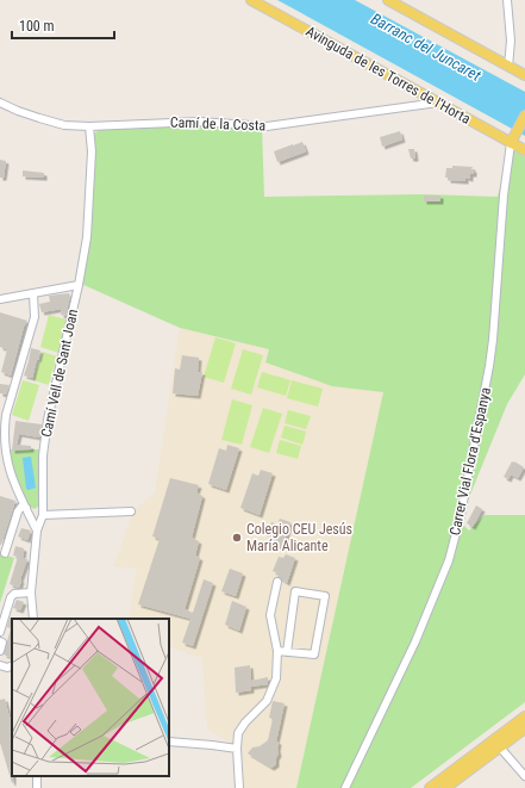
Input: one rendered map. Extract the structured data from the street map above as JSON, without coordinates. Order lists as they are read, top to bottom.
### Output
{
  "streets": {
    "main road": ["Avinguda de les Torres de l'Horta", "Carrer Vial Flora d'Espanya"],
    "street": ["Camí de la Costa", "Camí Vell de Sant Joan"]
  },
  "crossings": [
    ["Avinguda de les Torres de l'Horta", "Camí de la Costa"],
    ["Avinguda de les Torres de l'Horta", "Carrer Vial Flora d'Espanya"],
    ["Camí de la Costa", "Camí Vell de Sant Joan"]
  ],
  "water": ["Barranc del Juncaret"],
  "places": ["Colegio CEU Jesús María Alicante"],
  "scale_bar": "100 m"
}
